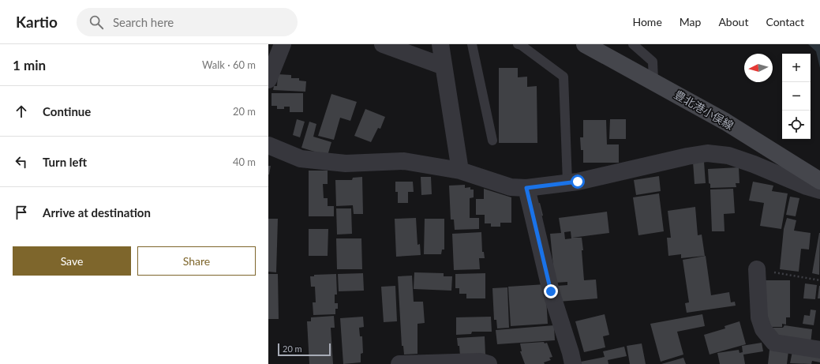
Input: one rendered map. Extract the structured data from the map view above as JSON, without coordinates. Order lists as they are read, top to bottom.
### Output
{
  "streets": {
    "main road": ["豊北港小俣線"]
  },
  "scale_bar": "20 m",
  "north": "left",
  "page": {
    "header": "Kartio",
    "search": "Search here",
    "nav": [
      "Home",
      "Map",
      "About",
      "Contact"
    ],
    "heading": ["1 min", "Walk · 60 m"],
    "map_buttons": ["+", "−"],
    "list": [
      ["Continue", "20 m"],
      ["Turn left", "40 m"],
      "Arrive at destination"
    ],
    "buttons": ["Save", "Share"],
    "scale": "20 m"
  }
}
